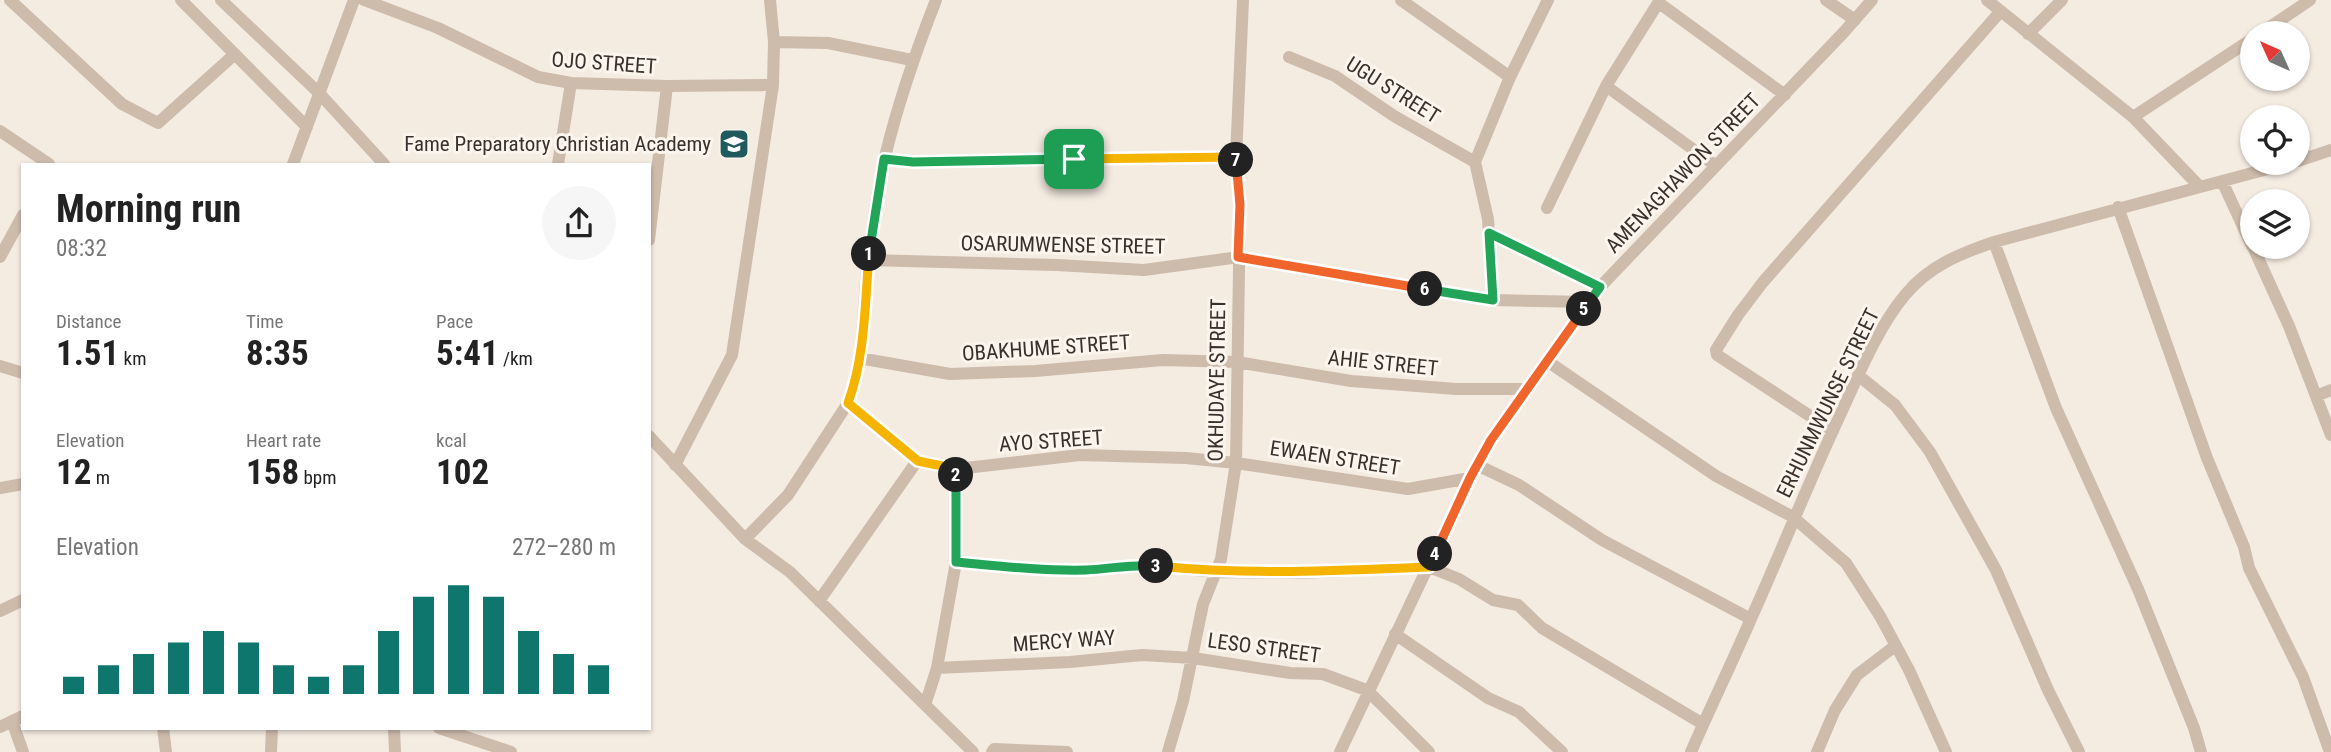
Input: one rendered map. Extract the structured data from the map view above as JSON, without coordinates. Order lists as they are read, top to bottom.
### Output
{
  "streets": {
    "street": [
      "OJO STREET",
      "UGU STREET",
      "AMENAGHAWON STREET",
      "OSARUMWENSE STREET",
      "OBAKHUME STREET",
      "AHIE STREET",
      "OKHUDAYE STREET",
      "ERHUNMWUNSE STREET",
      "AYO STREET",
      "EWAEN STREET",
      "MERCY WAY",
      "LESO STREET"
    ]
  },
  "crossings": [
    ["AMENAGHAWON STREET", "OSARUMWENSE STREET"],
    ["AMENAGHAWON STREET", "AHIE STREET"],
    ["AMENAGHAWON STREET", "EWAEN STREET"],
    ["AMENAGHAWON STREET", "LESO STREET"],
    ["OSARUMWENSE STREET", "OKHUDAYE STREET"],
    ["OBAKHUME STREET", "AHIE STREET"],
    ["OBAKHUME STREET", "OKHUDAYE STREET"],
    ["AHIE STREET", "OKHUDAYE STREET"],
    ["OKHUDAYE STREET", "AYO STREET"],
    ["OKHUDAYE STREET", "EWAEN STREET"],
    ["OKHUDAYE STREET", "MERCY WAY"],
    ["OKHUDAYE STREET", "LESO STREET"],
    ["AYO STREET", "EWAEN STREET"],
    ["MERCY WAY", "LESO STREET"]
  ],
  "places": {
    "school or university": ["Fame Preparatory Christian Academy"]
  },
  "north": "top left",
  "page": {
    "pins": [
      "7",
      "1",
      "6",
      "5",
      "2",
      "4",
      "3"
    ],
    "heading": ["Morning run", "08:32"],
    "stats": [
      ["Distance", "1.51 km"],
      ["Time", "8:35"],
      ["Pace", "5:41 /km"],
      ["Elevation", "12 m"],
      ["Heart rate", "158 bpm"],
      ["kcal", "102"]
    ],
    "chart": ["Elevation", "272–280 m"]
  }
}
